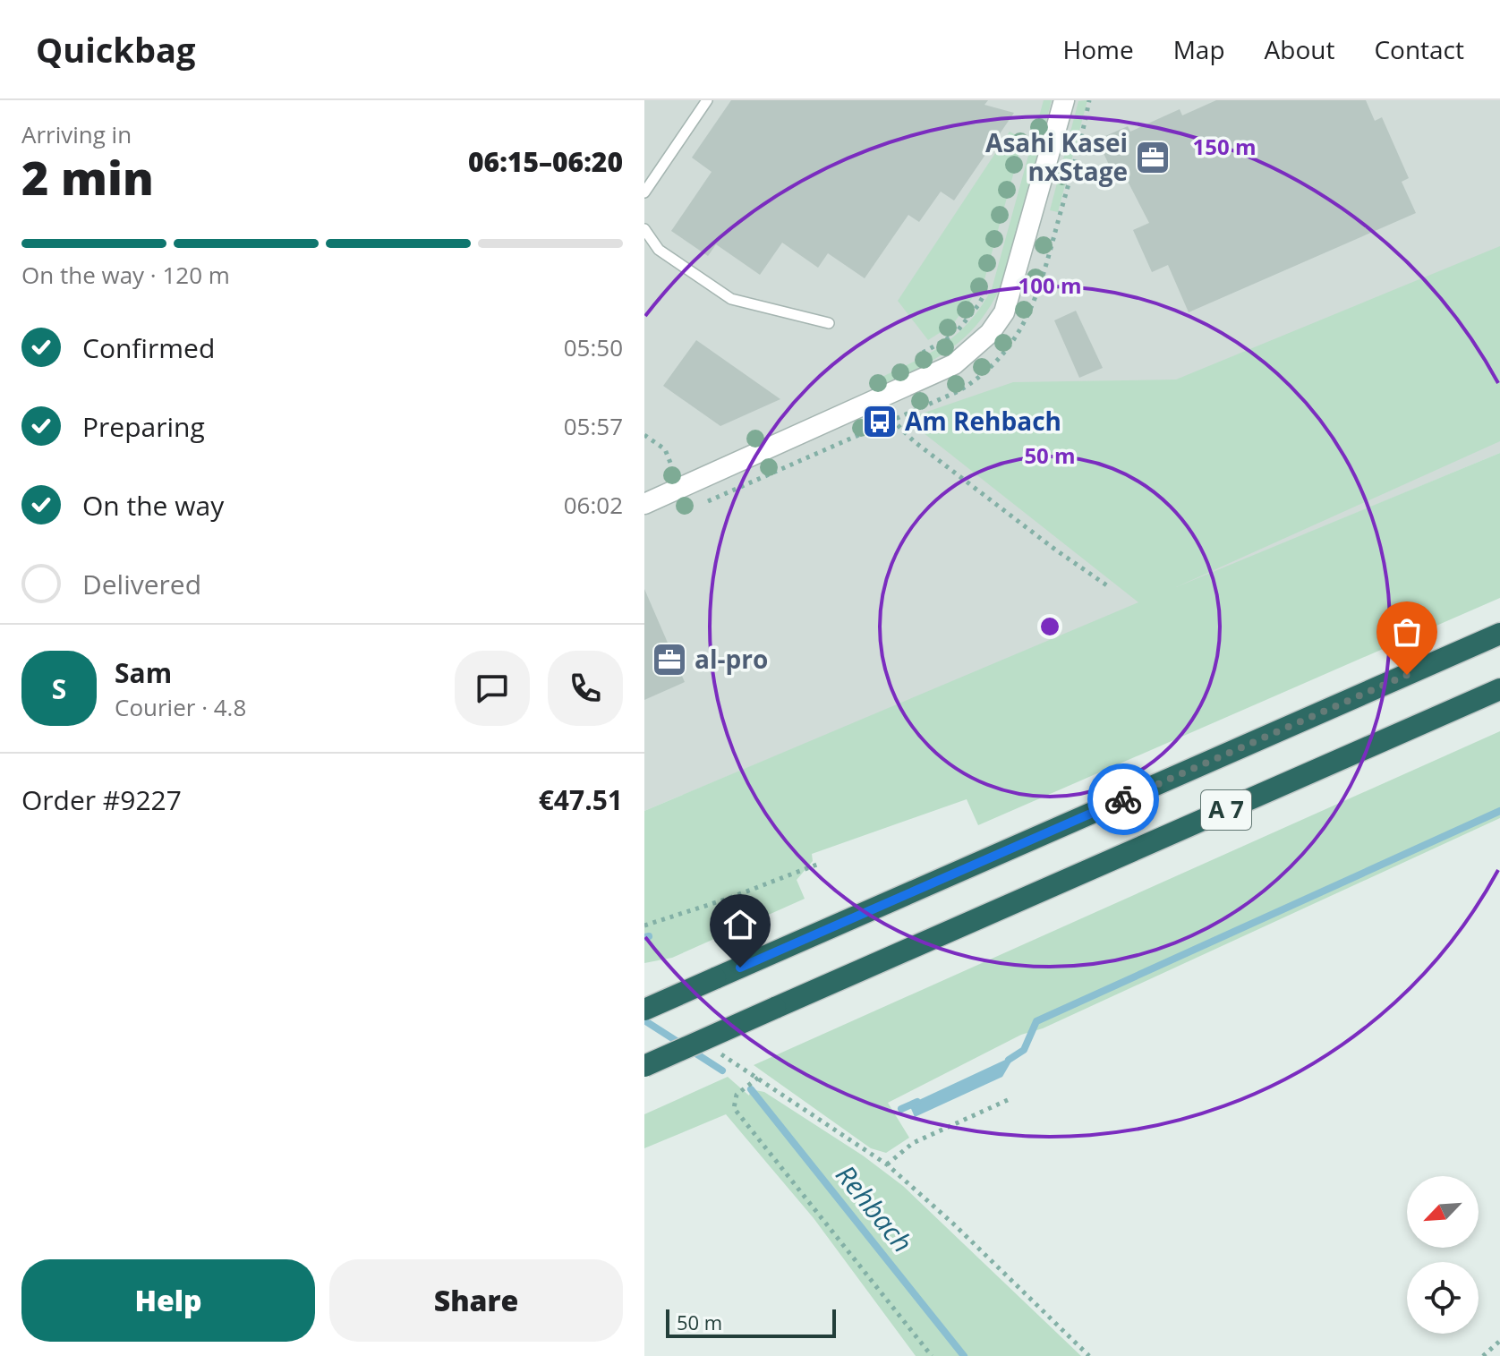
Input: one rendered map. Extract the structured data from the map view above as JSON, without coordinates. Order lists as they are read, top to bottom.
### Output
{
  "streets": {
    "highway": ["A 7"]
  },
  "water": ["Rehbach"],
  "places": {
    "office": ["Asahi Kasei nxStage", "al-pro"],
    "bus stop": ["Am Rehbach"]
  },
  "scale_bar": "50 m",
  "north": "bottom left",
  "page": {
    "header": "Quickbag",
    "nav": [
      "Home",
      "Map",
      "About",
      "Contact"
    ],
    "heading": ["2 min", "Arriving in", "06:15–06:20"],
    "panel": [
      "Sam",
      "Courier · 4.8",
      "Order #9227",
      "€47.51"
    ],
    "bar": "On the way · 120 m",
    "list": [
      ["Confirmed", "05:50"],
      ["Preparing", "05:57"],
      ["On the way", "06:02"],
      "Delivered"
    ],
    "round": "S",
    "buttons": ["Help", "Share"],
    "scale": "50 m"
  },
  "rings": ["150 m", "100 m", "50 m"]
}
